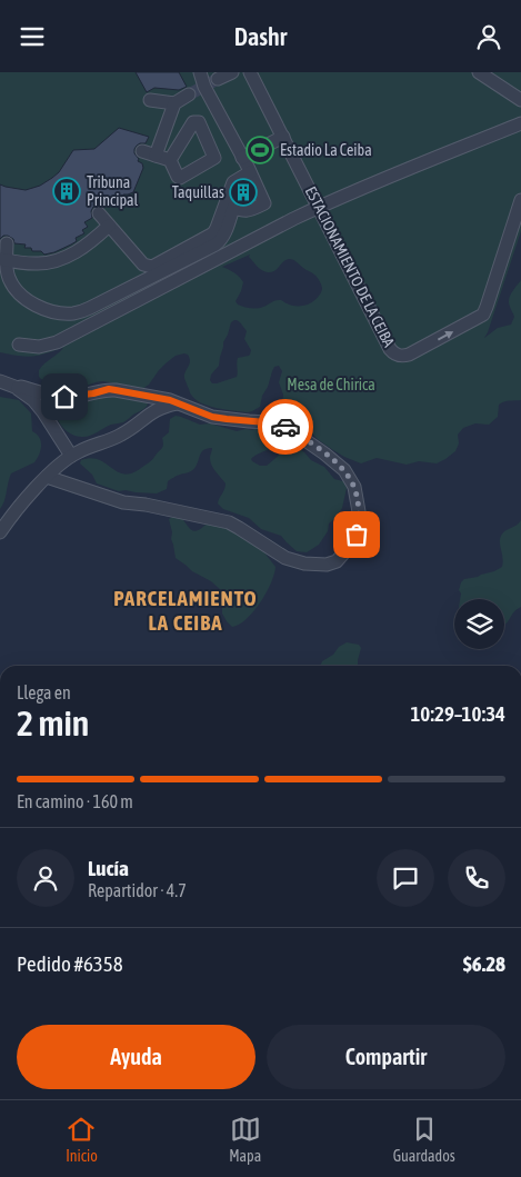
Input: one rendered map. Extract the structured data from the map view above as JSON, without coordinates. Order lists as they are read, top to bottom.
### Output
{
  "streets": {
    "street": ["ESTACIONAMIENTO DE LA CEIBA"]
  },
  "districts": ["PARCELAMIENTO LA CEIBA"],
  "parks": ["Mesa de Chirica"],
  "places": {
    "sports": ["Estadio La Ceiba"],
    "building": ["Tribuna Principal", "Taquillas"]
  },
  "page": {
    "header": "Dashr",
    "heading": ["2 min", "Llega en", "10:29–10:34"],
    "panel": [
      "Lucía",
      "Repartidor · 4.7",
      "Pedido #6358",
      "$6.28"
    ],
    "bar": "En camino · 160 m",
    "buttons": ["Ayuda", "Compartir"],
    "tabs": ["Inicio", "Mapa", "Guardados"]
  }
}
